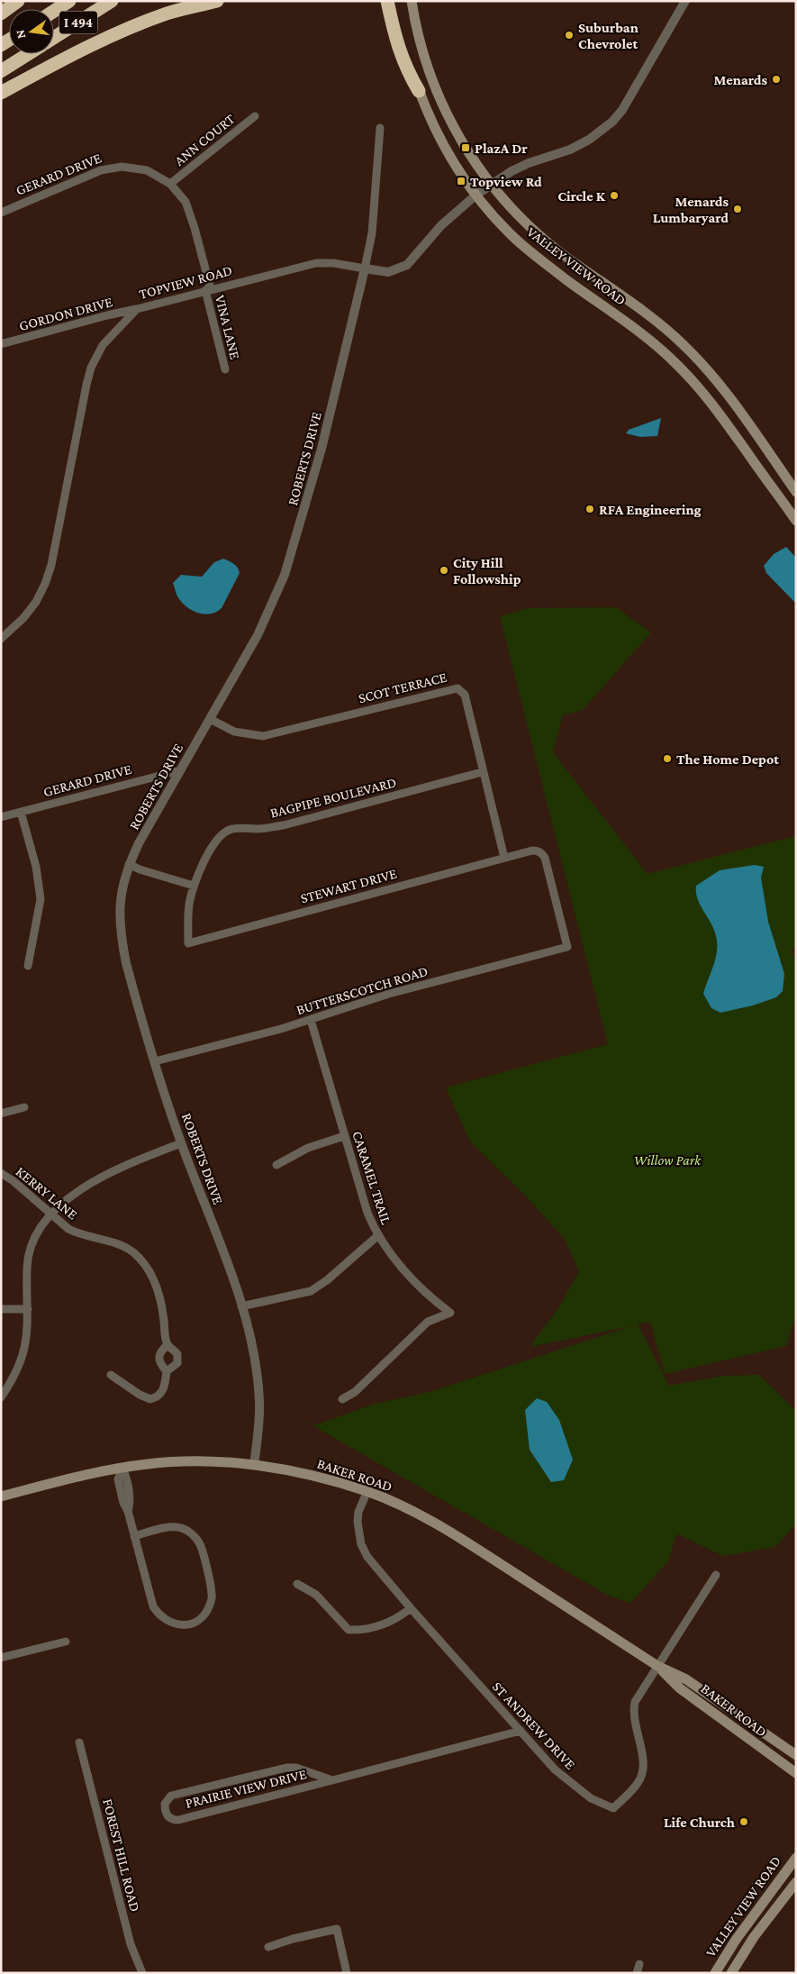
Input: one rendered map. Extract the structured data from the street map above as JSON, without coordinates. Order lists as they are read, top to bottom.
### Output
{
  "streets": {
    "highway": ["I 494"],
    "main road": ["VALLEY VIEW ROAD", "BAKER ROAD"],
    "street": [
      "ANN COURT",
      "GERARD DRIVE",
      "TOPVIEW ROAD",
      "GORDON DRIVE",
      "VINA LANE",
      "ROBERTS DRIVE",
      "SCOT TERRACE",
      "BAGPIPE BOULEVARD",
      "STEWART DRIVE",
      "BUTTERSCOTCH ROAD",
      "CARAMEL TRAIL",
      "KERRY LANE",
      "ST ANDREW DRIVE",
      "PRAIRIE VIEW DRIVE",
      "FOREST HILL ROAD"
    ]
  },
  "crossings": [
    ["ANN COURT", "GERARD DRIVE"],
    ["GERARD DRIVE", "TOPVIEW ROAD"],
    ["GERARD DRIVE", "VINA LANE"],
    ["GERARD DRIVE", "ROBERTS DRIVE"],
    ["VALLEY VIEW ROAD", "TOPVIEW ROAD"],
    ["TOPVIEW ROAD", "GORDON DRIVE"],
    ["TOPVIEW ROAD", "VINA LANE"],
    ["TOPVIEW ROAD", "ROBERTS DRIVE"],
    ["ROBERTS DRIVE", "SCOT TERRACE"],
    ["ROBERTS DRIVE", "BUTTERSCOTCH ROAD"],
    ["ROBERTS DRIVE", "BAKER ROAD"],
    ["SCOT TERRACE", "BAGPIPE BOULEVARD"],
    ["SCOT TERRACE", "STEWART DRIVE"],
    ["BAGPIPE BOULEVARD", "STEWART DRIVE"],
    ["STEWART DRIVE", "BUTTERSCOTCH ROAD"],
    ["BUTTERSCOTCH ROAD", "CARAMEL TRAIL"],
    ["BAKER ROAD", "ST ANDREW DRIVE"],
    ["ST ANDREW DRIVE", "PRAIRIE VIEW DRIVE"]
  ],
  "parks": ["Willow Park"],
  "places": {
    "other": [
      "Suburban Chevrolet",
      "Menards",
      "Circle K",
      "Menards Lumbaryard",
      "RFA Engineering",
      "City Hill Followship",
      "The Home Depot",
      "Life Church"
    ],
    "transit": ["PlazA Dr", "Topview Rd"]
  },
  "north": "left"
}
